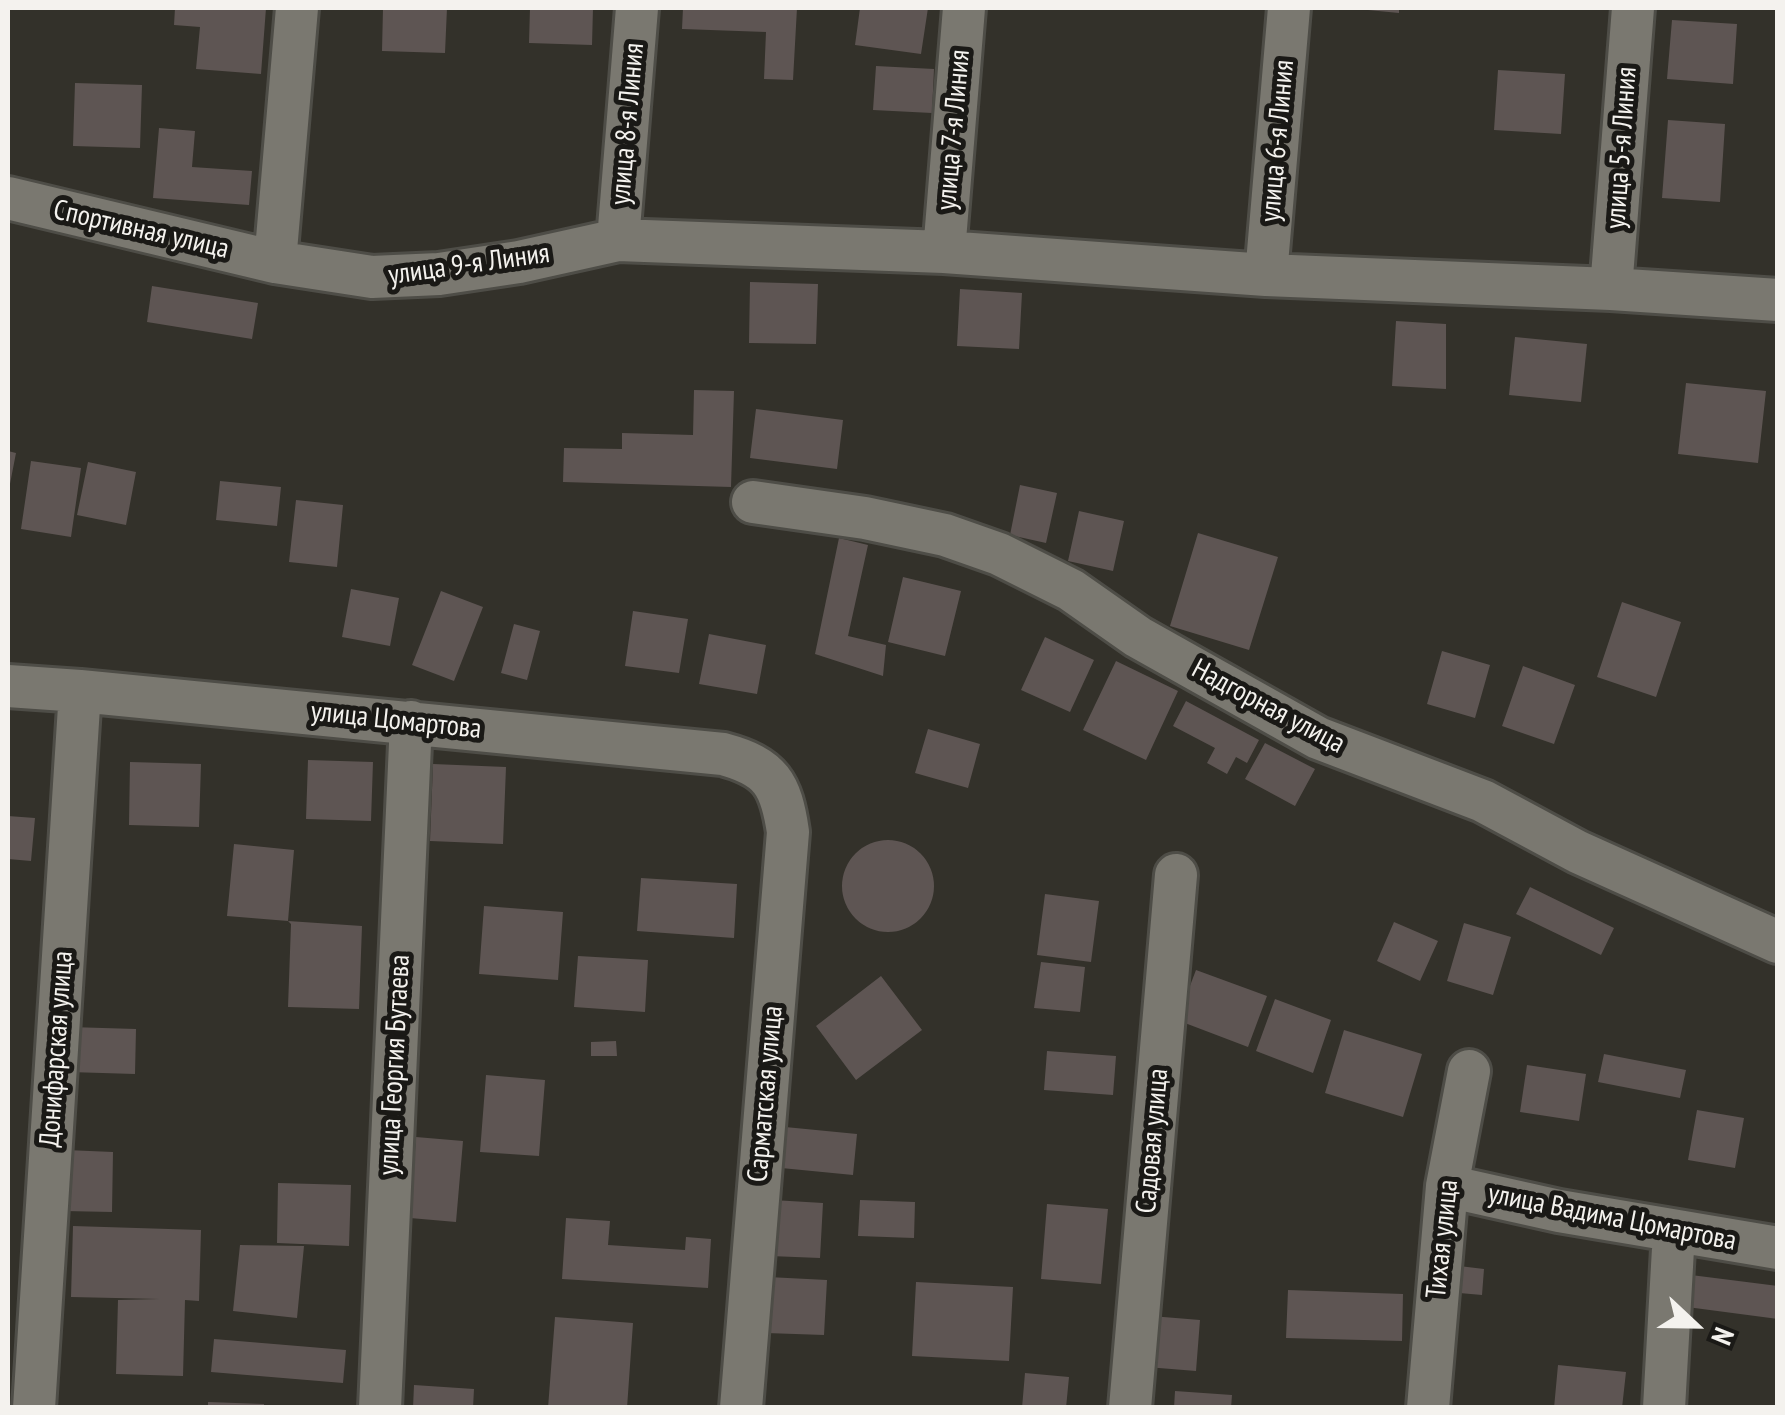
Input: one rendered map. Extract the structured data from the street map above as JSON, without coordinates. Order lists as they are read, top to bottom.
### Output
{
  "streets": {
    "street": [
      "улица 8-я Линия",
      "улица 7-я Линия",
      "улица 6-я Линия",
      "улица 5-я Линия",
      "Спортивная улица",
      "улица 9-я Линия",
      "Надгорная улица",
      "улица Цомартова",
      "Донифарская улица",
      "улица Георгия Бутаева",
      "Сарматская улица",
      "Садовая улица",
      "улица Вадима Цомартова",
      "Тихая улица"
    ]
  },
  "crossings": [
    ["улица 8-я Линия", "улица 9-я Линия"],
    ["улица 7-я Линия", "улица 9-я Линия"],
    ["улица 6-я Линия", "улица 9-я Линия"],
    ["улица 5-я Линия", "улица 9-я Линия"],
    ["Спортивная улица", "улица 9-я Линия"],
    ["улица Цомартова", "Донифарская улица"],
    ["улица Цомартова", "улица Георгия Бутаева"],
    ["улица Цомартова", "Сарматская улица"],
    ["улица Вадима Цомартова", "Тихая улица"]
  ],
  "north": "right"
}
